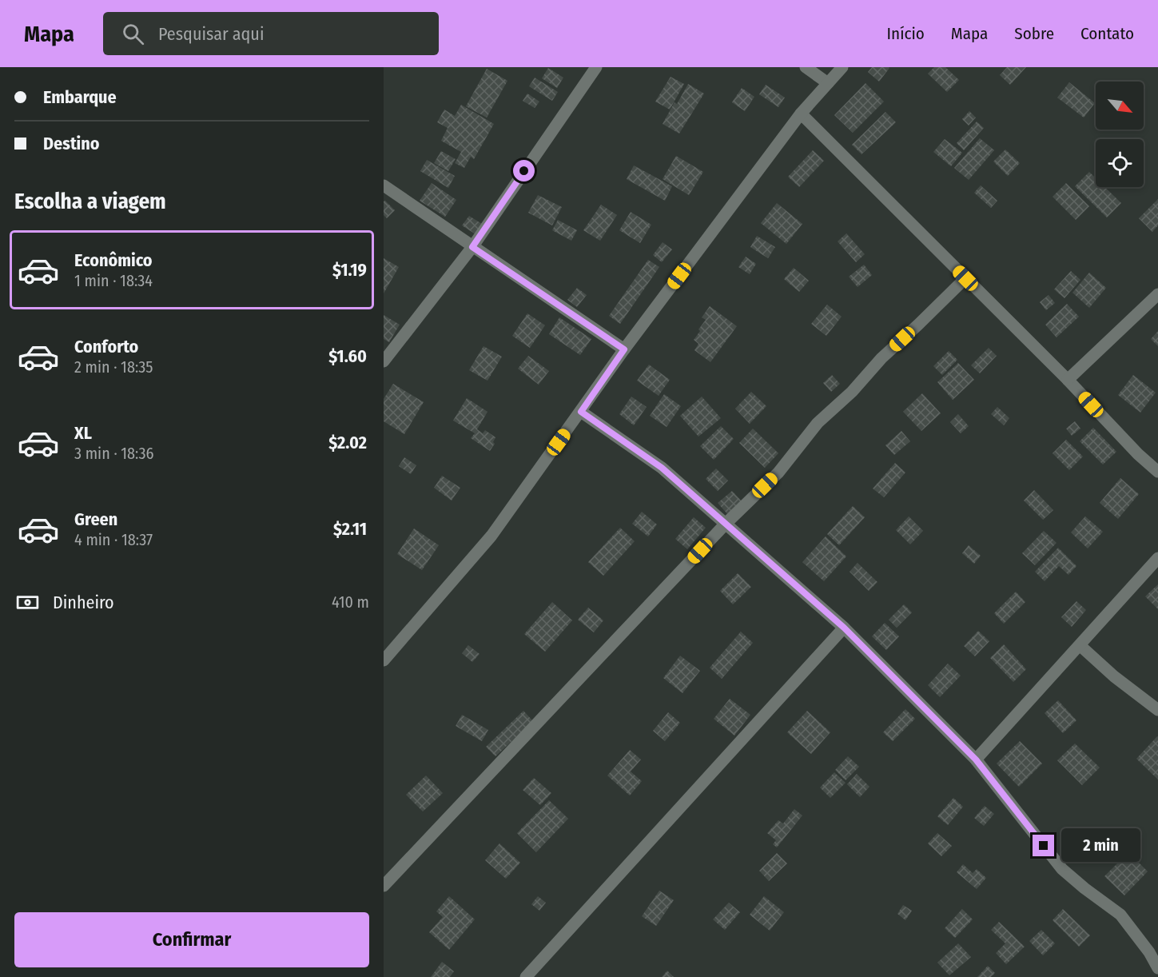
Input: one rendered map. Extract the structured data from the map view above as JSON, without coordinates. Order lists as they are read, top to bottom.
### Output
{
  "north": "bottom right",
  "page": {
    "header": "Mapa",
    "search": "Pesquisar aqui",
    "nav": [
      "Início",
      "Mapa",
      "Sobre",
      "Contato"
    ],
    "banner": ["Embarque", "Destino"],
    "heading": "Escolha a viagem",
    "list": [
      {
        "name": "Econômico",
        "note": "1 min · 18:34",
        "value": "$1.19"
      },
      {
        "name": "Conforto",
        "note": "2 min · 18:35",
        "value": "$1.60"
      },
      {
        "name": "XL",
        "note": "3 min · 18:36",
        "value": "$2.02"
      },
      {
        "name": "Green",
        "note": "4 min · 18:37",
        "value": "$2.11"
      }
    ],
    "pay": ["Dinheiro", "410 m"],
    "bubble": "2 min",
    "buttons": "Confirmar"
  }
}
